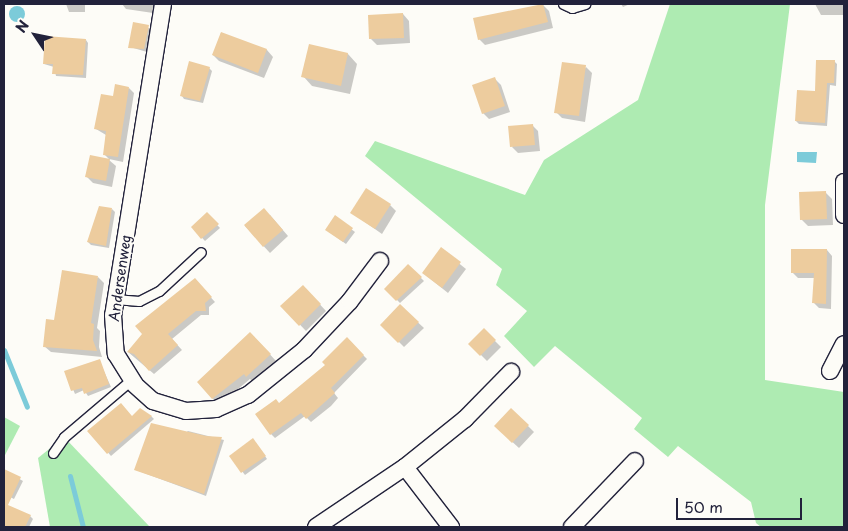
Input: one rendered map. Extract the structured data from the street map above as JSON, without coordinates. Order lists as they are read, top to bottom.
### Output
{
  "streets": {
    "street": ["Andersenweg"]
  },
  "scale_bar": "50 m",
  "north": "top left"
}
